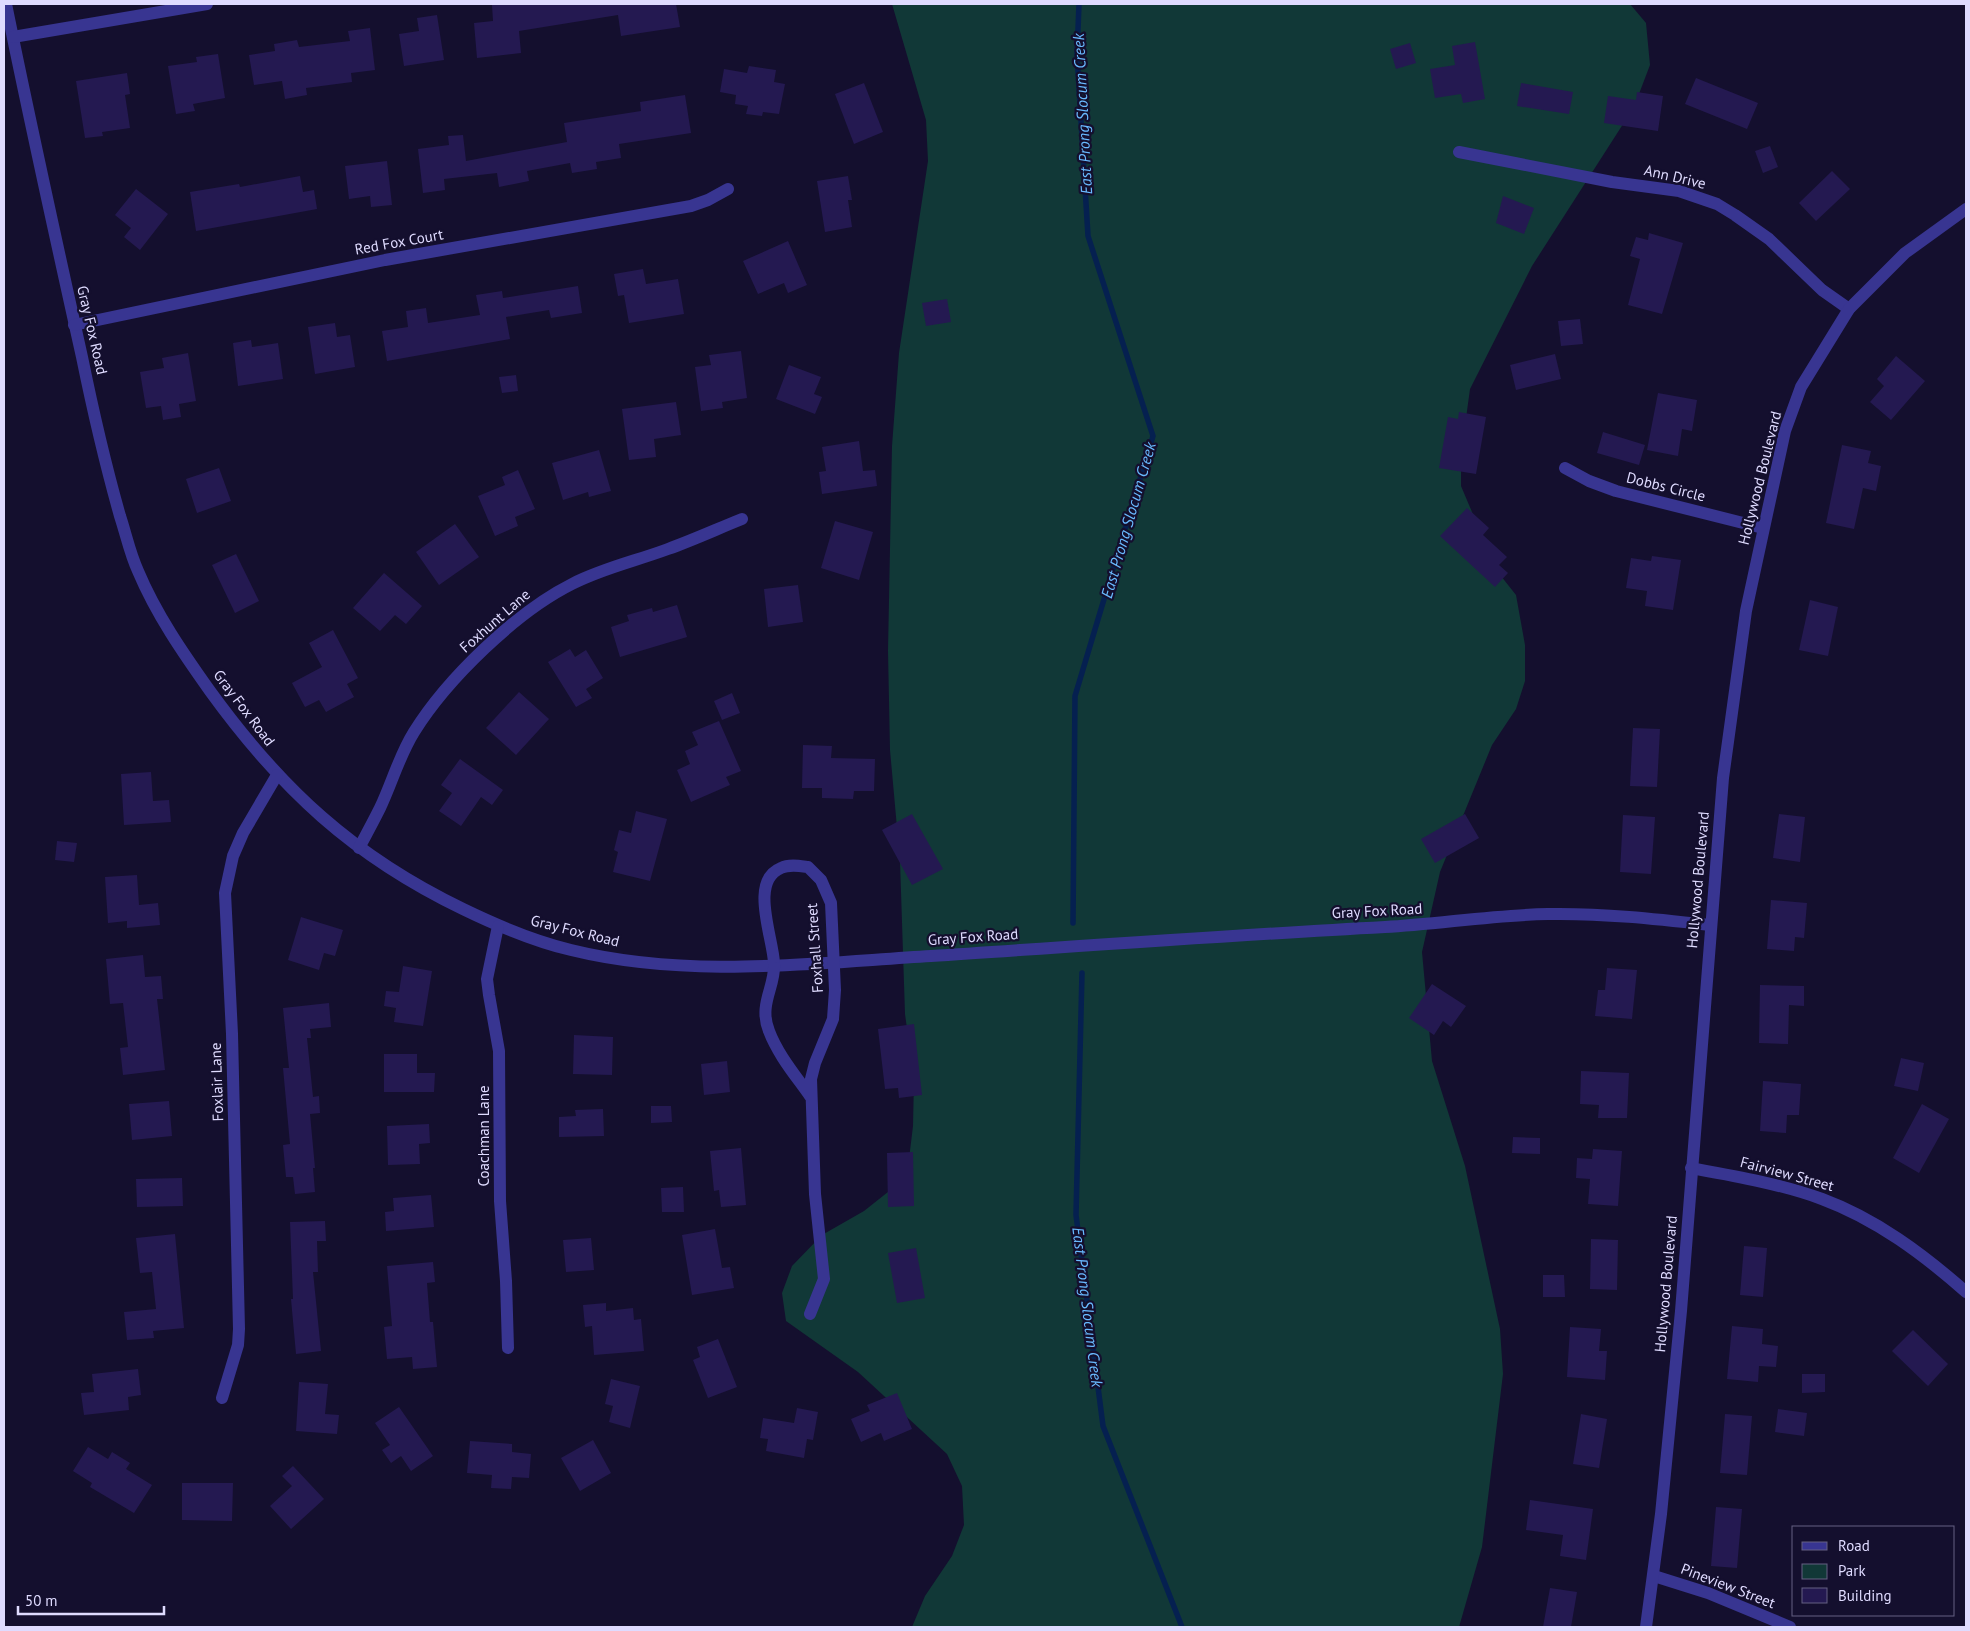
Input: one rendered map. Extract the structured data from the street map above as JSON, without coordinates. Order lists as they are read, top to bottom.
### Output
{
  "streets": {
    "street": [
      "Ann Drive",
      "Red Fox Court",
      "Gray Fox Road",
      "Hollywood Boulevard",
      "Dobbs Circle",
      "Foxhunt Lane",
      "Foxhall Street",
      "Foxlair Lane",
      "Coachman Lane",
      "Fairview Street",
      "Pineview Street"
    ]
  },
  "crossings": [
    ["Ann Drive", "Hollywood Boulevard"],
    ["Red Fox Court", "Gray Fox Road"],
    ["Gray Fox Road", "Hollywood Boulevard"],
    ["Gray Fox Road", "Foxhunt Lane"],
    ["Gray Fox Road", "Foxhall Street"],
    ["Gray Fox Road", "Foxlair Lane"],
    ["Gray Fox Road", "Coachman Lane"],
    ["Hollywood Boulevard", "Dobbs Circle"],
    ["Hollywood Boulevard", "Fairview Street"],
    ["Hollywood Boulevard", "Pineview Street"]
  ],
  "water": ["East Prong Slocum Creek"],
  "legend": ["Road", "Park", "Building"],
  "scale_bar": "50 m"
}
